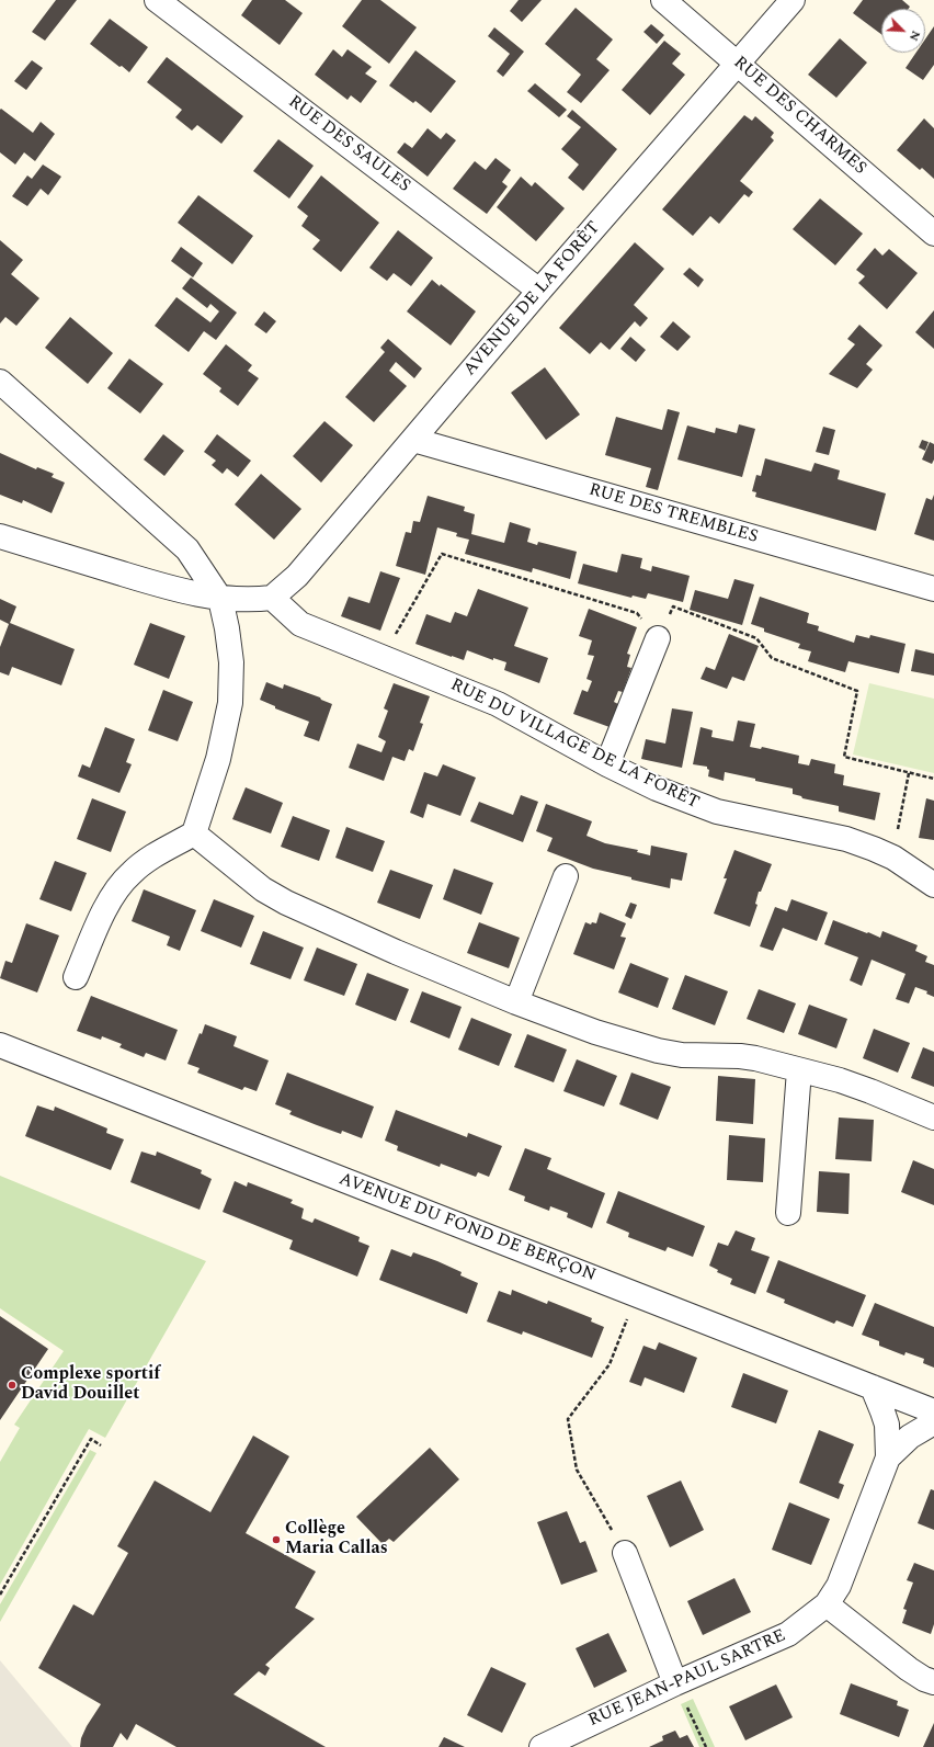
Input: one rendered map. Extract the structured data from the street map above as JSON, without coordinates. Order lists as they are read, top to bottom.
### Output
{
  "streets": {
    "street": [
      "RUE DES CHARMES",
      "RUE DES SAULES",
      "AVENUE DE LA FORÊT",
      "RUE DES TREMBLES",
      "RUE DU VILLAGE DE LA FORÊT",
      "AVENUE DU FOND DE BERÇON",
      "RUE JEAN-PAUL SARTRE"
    ]
  },
  "crossings": [
    ["RUE DES CHARMES", "AVENUE DE LA FORÊT"],
    ["RUE DES SAULES", "AVENUE DE LA FORÊT"],
    ["AVENUE DE LA FORÊT", "RUE DES TREMBLES"],
    ["AVENUE DE LA FORÊT", "RUE DU VILLAGE DE LA FORÊT"]
  ],
  "places": ["Complexe sportif David Douillet", "Collège Maria Callas"],
  "north": "bottom right"
}
